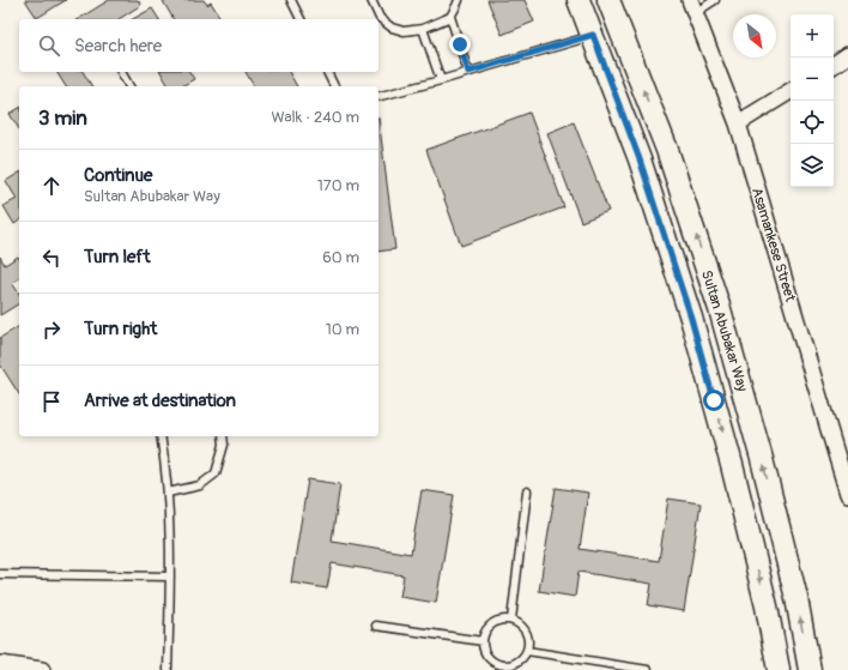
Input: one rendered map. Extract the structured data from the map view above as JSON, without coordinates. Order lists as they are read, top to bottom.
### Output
{
  "streets": {
    "main road": ["Sultan Abubakar Way"],
    "street": ["Asamankese Street"]
  },
  "north": "bottom right",
  "page": {
    "map_buttons": ["+", "−"],
    "search": "Search here",
    "heading": ["3 min", "Walk · 240 m"],
    "list": [
      ["Continue", "Sultan Abubakar Way", "170 m"],
      ["Turn left", "60 m"],
      ["Turn right", "10 m"],
      "Arrive at destination"
    ]
  }
}
